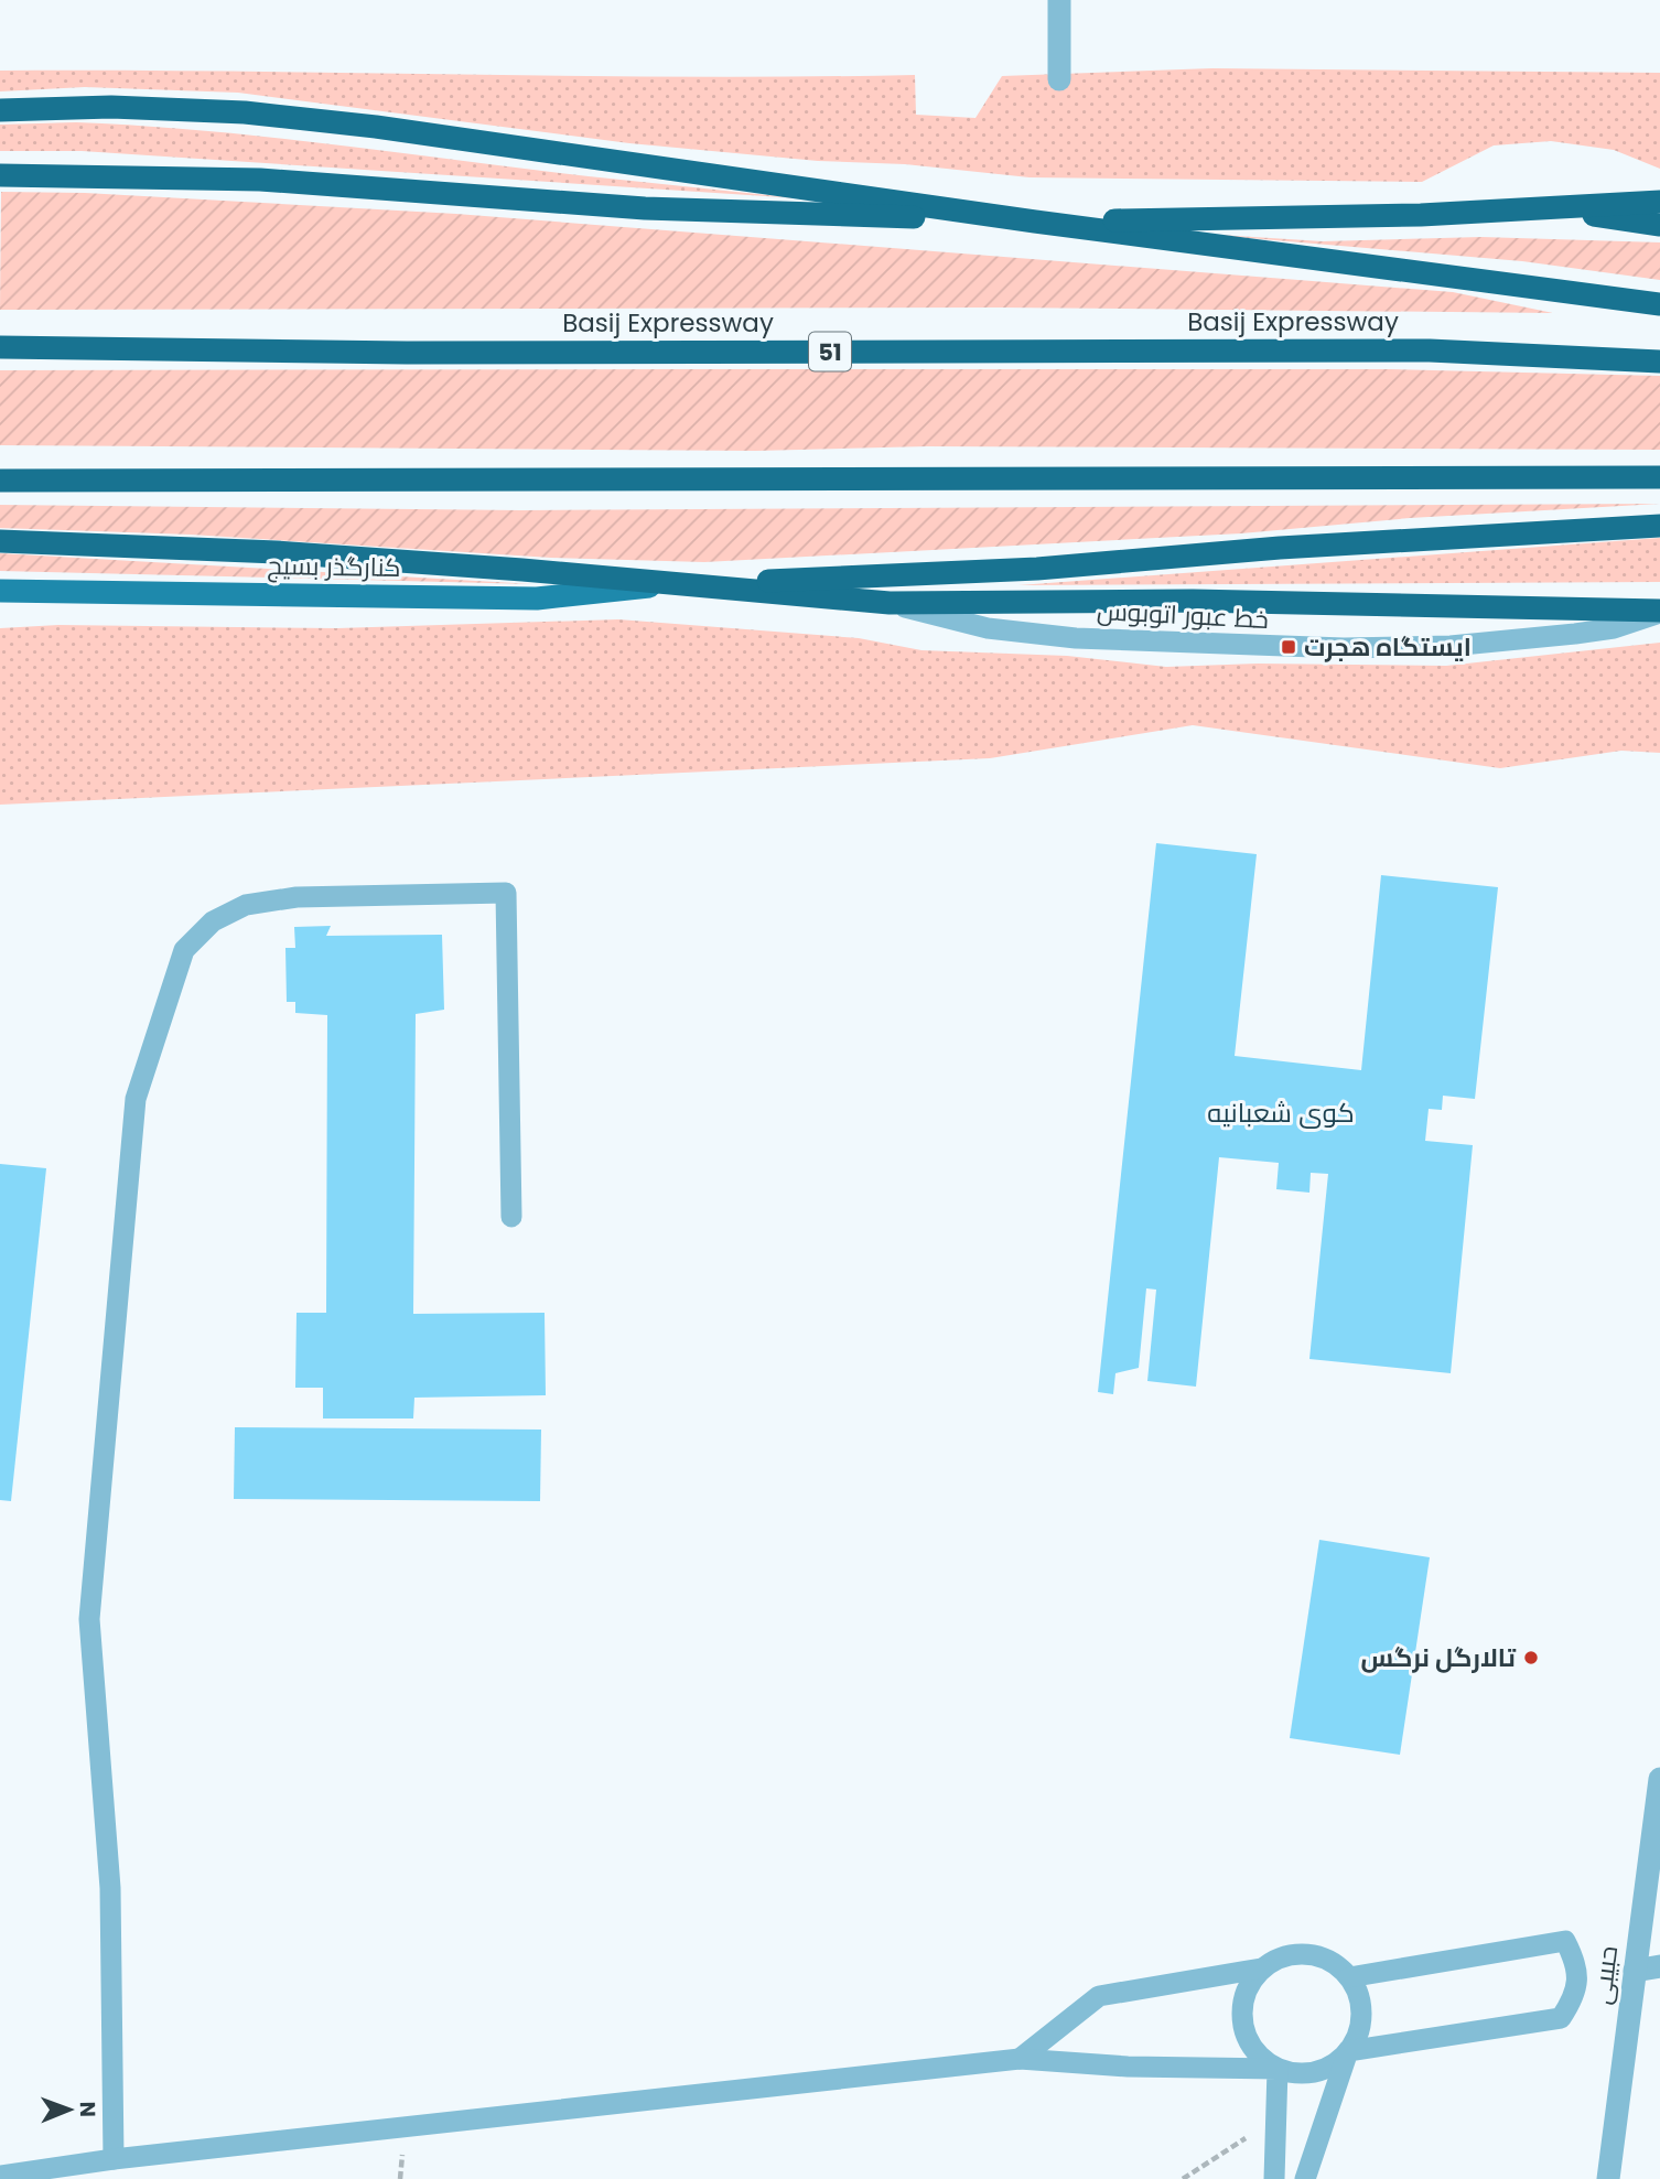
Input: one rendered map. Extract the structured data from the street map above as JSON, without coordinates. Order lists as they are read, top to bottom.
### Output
{
  "streets": {
    "highway": ["Basij Expressway", "51"],
    "main road": ["کنارگذر بسیج"],
    "street": ["حبیبی"],
    "lane": ["خط عبور اتوبوس"]
  },
  "districts": ["کوی شعبانیه"],
  "places": {
    "transit": ["ایستگاه هجرت"],
    "other": ["تالارگل نرگس"]
  },
  "north": "right"
}
